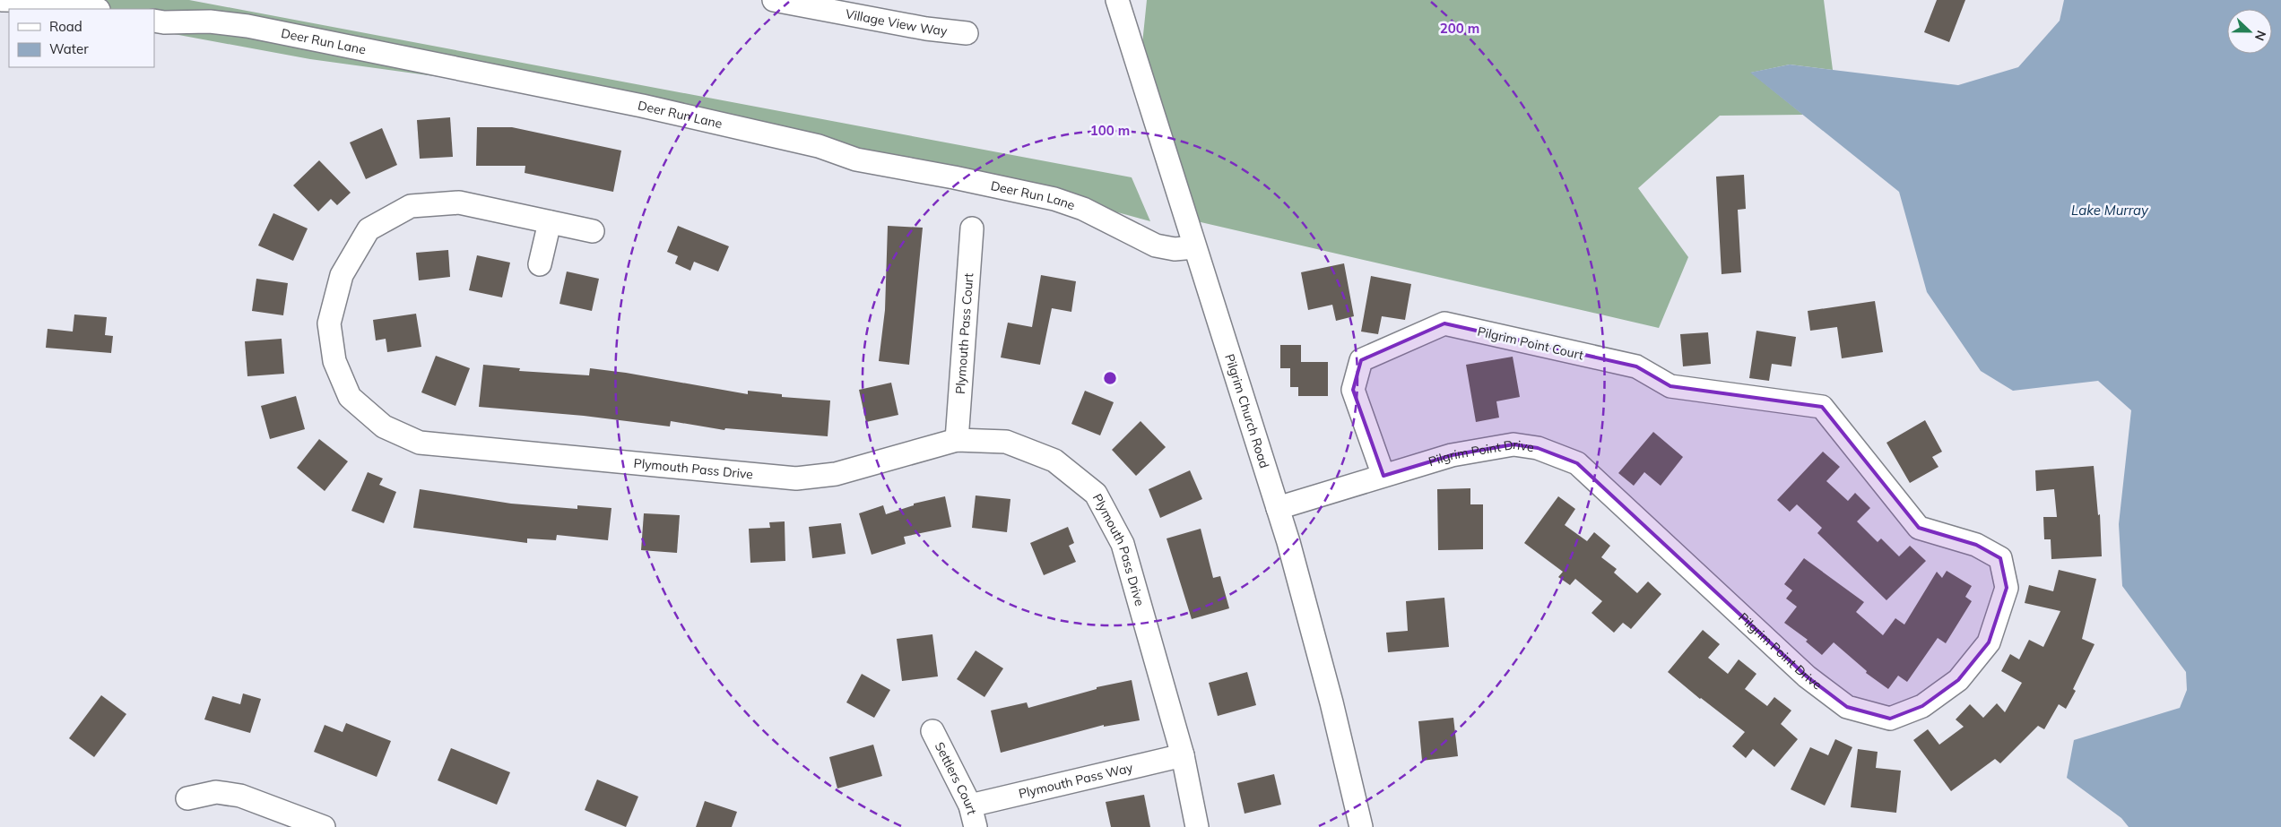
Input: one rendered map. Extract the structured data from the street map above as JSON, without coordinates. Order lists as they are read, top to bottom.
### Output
{
  "streets": {
    "street": [
      "Village View Way",
      "Deer Run Lane",
      "Plymouth Pass Court",
      "Pilgrim Point Court",
      "Pilgrim Church Road",
      "Pilgrim Point Drive",
      "Plymouth Pass Drive",
      "Settlers Court",
      "Plymouth Pass Way"
    ]
  },
  "crossings": [
    ["Deer Run Lane", "Pilgrim Church Road"],
    ["Plymouth Pass Court", "Plymouth Pass Drive"],
    ["Pilgrim Point Court", "Pilgrim Point Drive"],
    ["Pilgrim Church Road", "Pilgrim Point Drive"],
    ["Plymouth Pass Drive", "Plymouth Pass Way"],
    ["Settlers Court", "Plymouth Pass Way"]
  ],
  "water": ["Lake Murray"],
  "legend": ["Road", "Water"],
  "north": "right",
  "rings": ["200 m", "100 m"]
}
